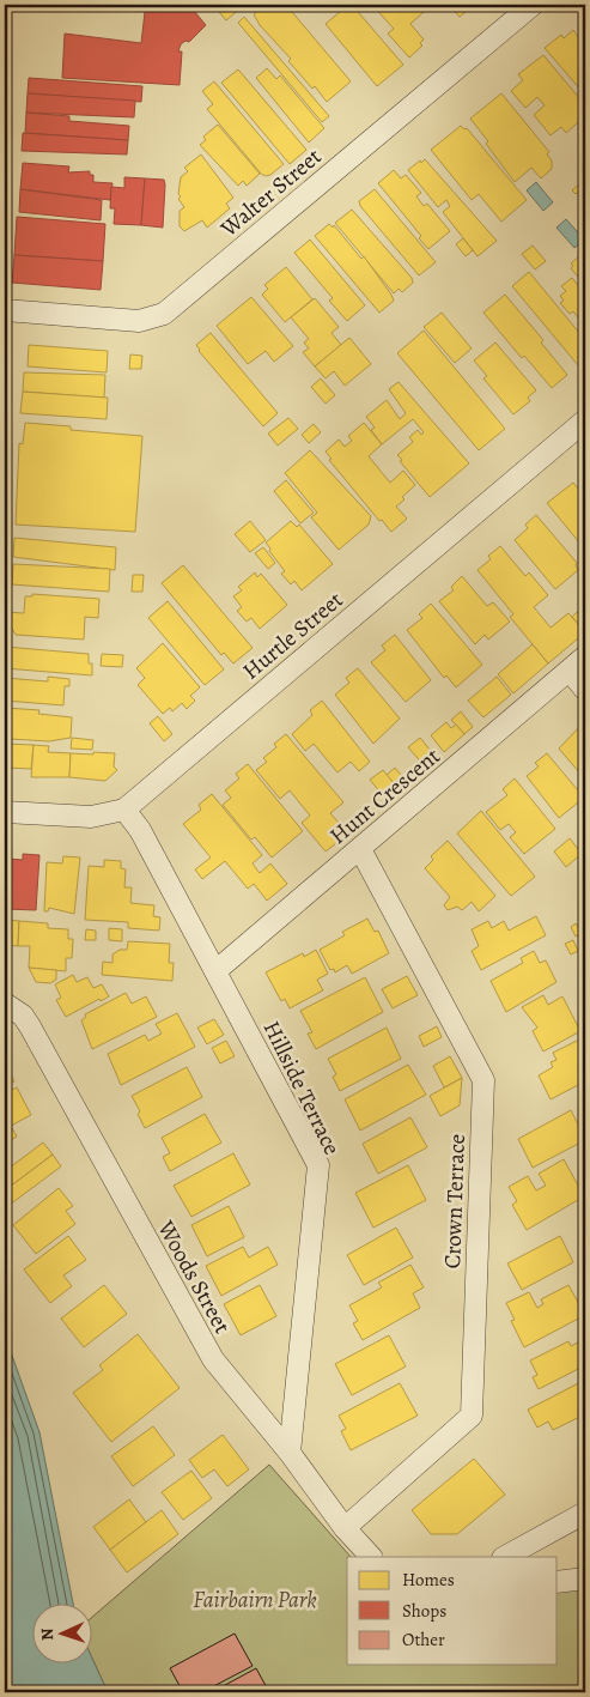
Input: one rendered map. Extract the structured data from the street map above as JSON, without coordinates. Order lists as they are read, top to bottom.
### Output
{
  "streets": {
    "street": [
      "Walter Street",
      "Hurtle Street",
      "Hunt Crescent",
      "Hillside Terrace",
      "Crown Terrace",
      "Woods Street"
    ]
  },
  "crossings": [
    ["Hurtle Street", "Hillside Terrace"],
    ["Hunt Crescent", "Hillside Terrace"],
    ["Hunt Crescent", "Crown Terrace"],
    ["Hillside Terrace", "Woods Street"],
    ["Crown Terrace", "Woods Street"]
  ],
  "parks": ["Fairbairn Park"],
  "legend": ["Homes", "Shops", "Other"],
  "north": "left"
}
